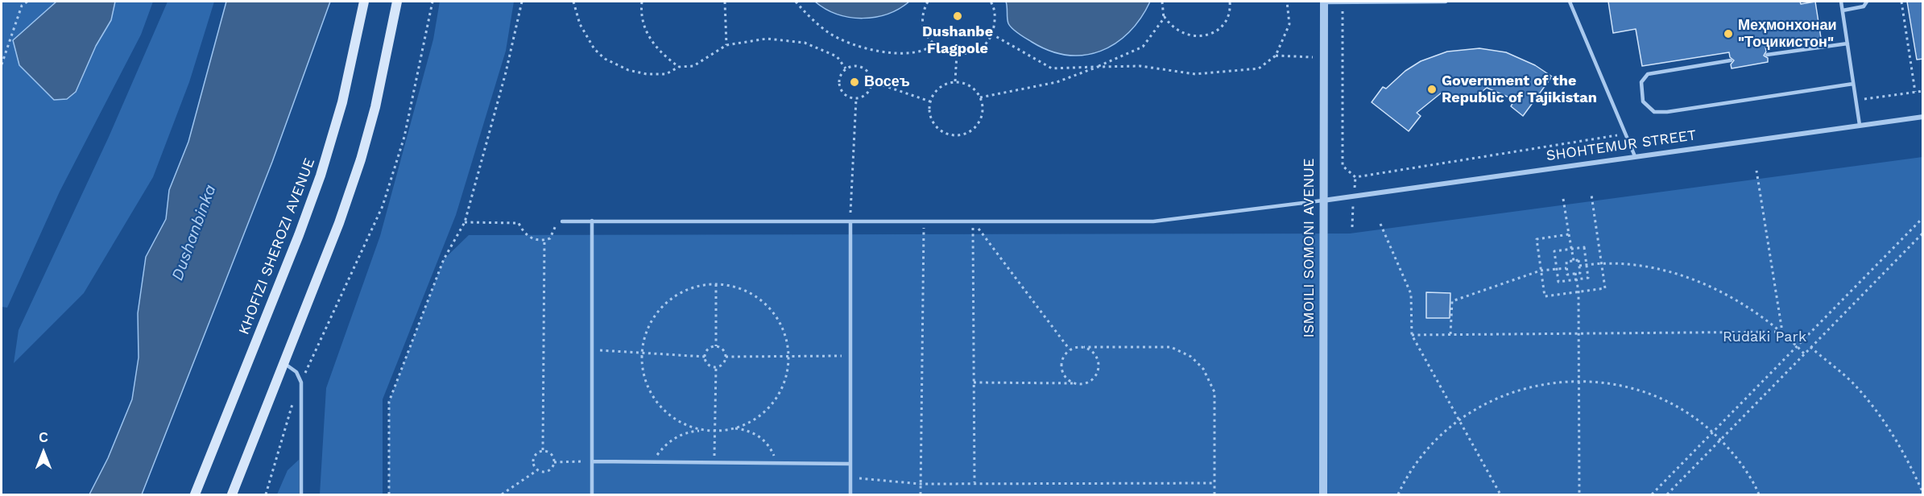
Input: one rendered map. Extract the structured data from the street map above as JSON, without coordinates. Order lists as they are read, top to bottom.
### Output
{
  "streets": {
    "main road": ["KHOFIZI SHEROZI AVENUE"],
    "street": ["SHOHTEMUR STREET", "ISMOILI SOMONI AVENUE"]
  },
  "crossings": [
    ["SHOHTEMUR STREET", "ISMOILI SOMONI AVENUE"]
  ],
  "water": ["Dushanbinka"],
  "parks": ["Rudaki Park"],
  "places": [
    "Dushanbe Flagpole",
    "Меҳмонхонаи \"Тоҷикистон\"",
    "Восеъ",
    "Government of the Republic of Tajikistan"
  ],
  "north": "top"
}
